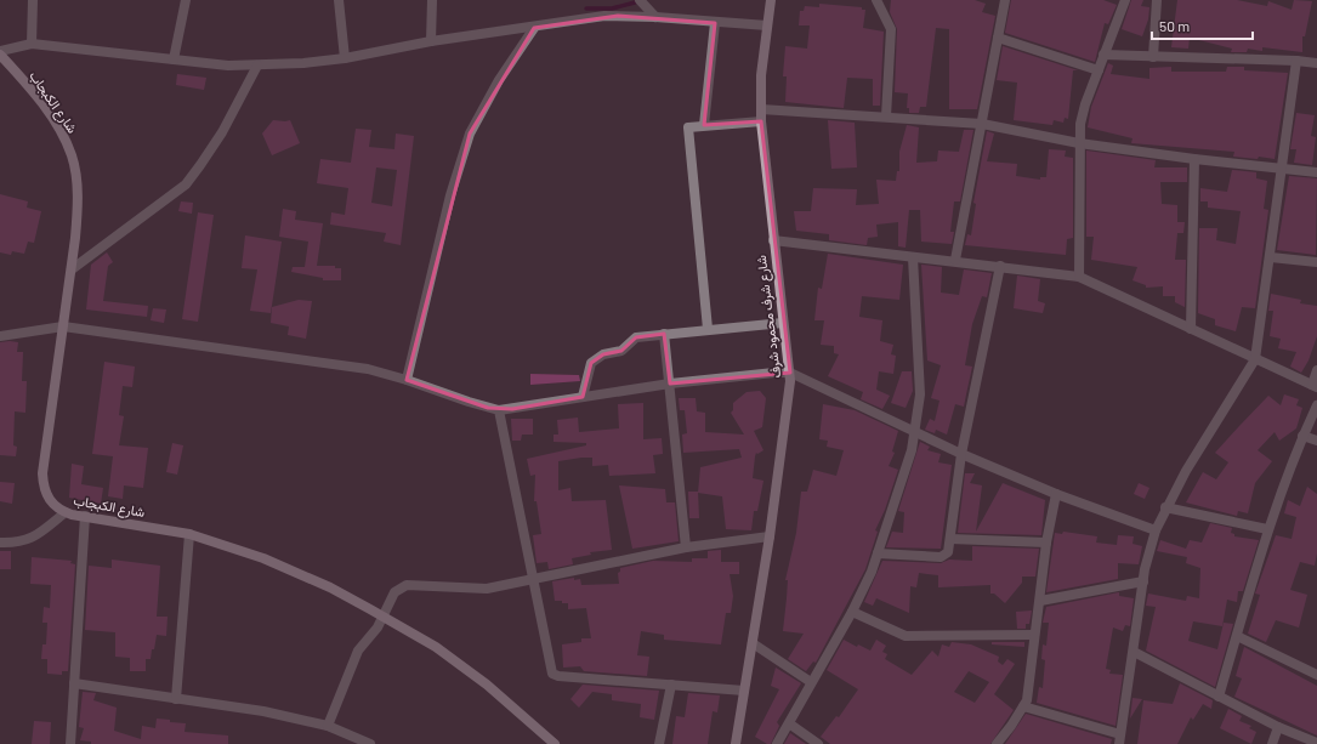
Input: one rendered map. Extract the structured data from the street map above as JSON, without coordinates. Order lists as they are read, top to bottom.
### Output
{
  "streets": {
    "main road": ["شارع الكبجاب", "شارع شرف محمود شرف"]
  },
  "scale_bar": "50 m"
}
